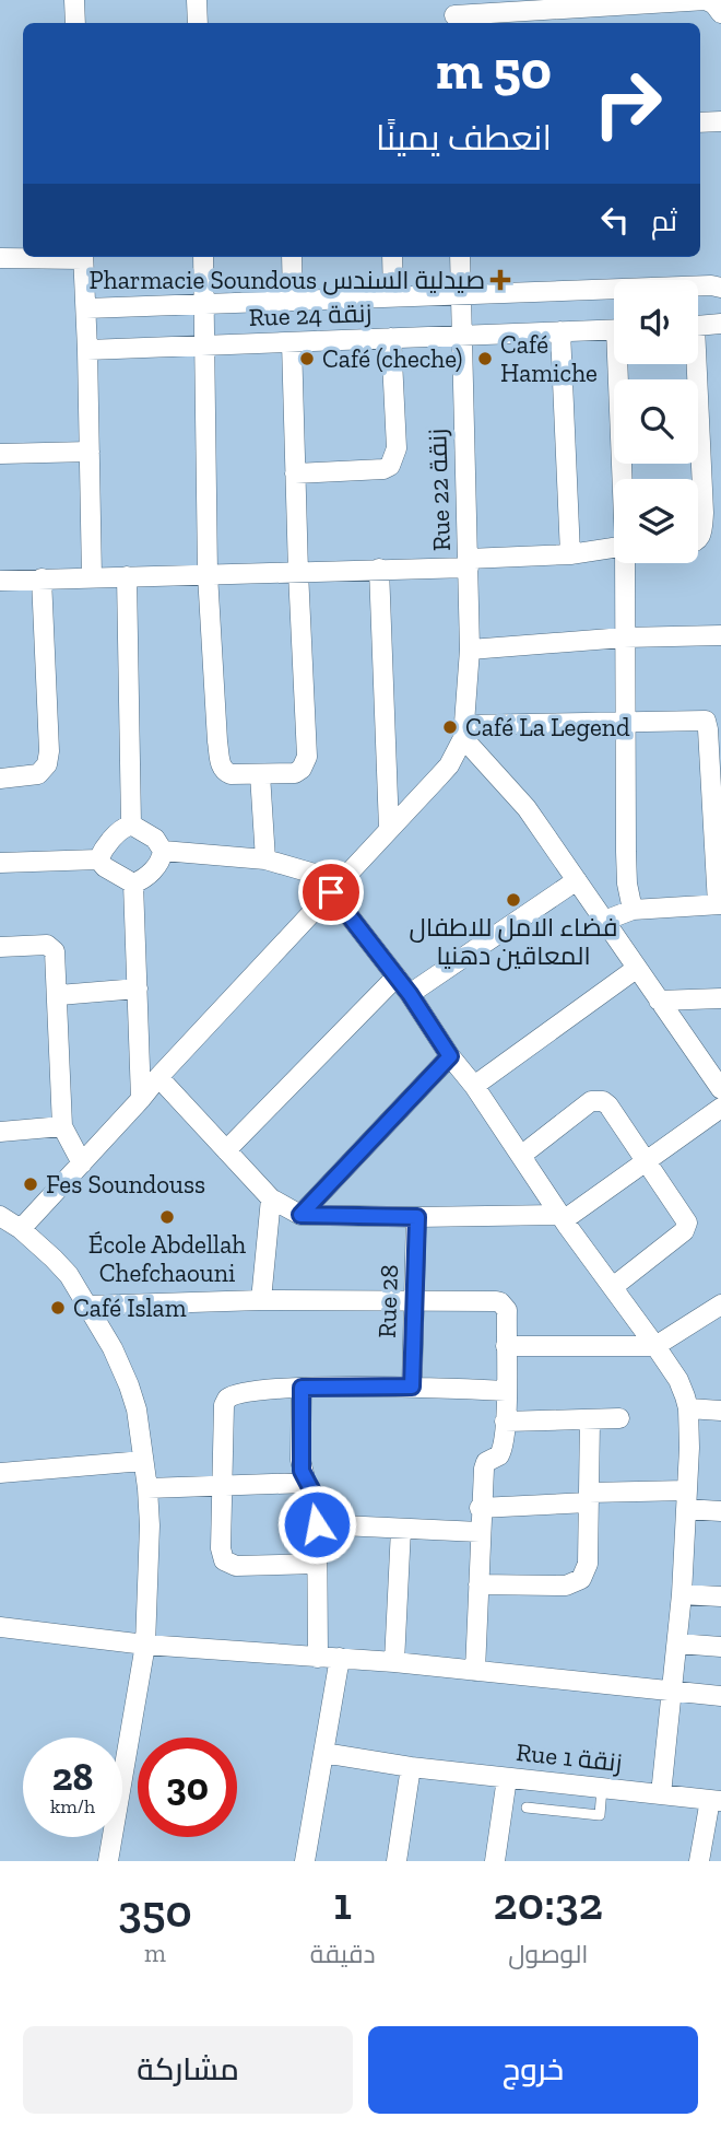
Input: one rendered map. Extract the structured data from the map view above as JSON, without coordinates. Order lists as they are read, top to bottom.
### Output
{
  "streets": {
    "street": [
      "Rue 24 زنقة",
      "Rue 22 زنقة",
      "Rue 28",
      "Rue 1 زنقة"
    ]
  },
  "crossings": [
    ["Rue 24 زنقة", "Rue 22 زنقة"]
  ],
  "places": {
    "health": ["Pharmacie Soundous صيدلية السندس"],
    "other": [
      "Café (cheche)",
      "Café Hamiche",
      "Café La Legend",
      "فضاء الامل للاطفال المعاقين دهنيا",
      "Fes Soundouss",
      "École Abdellah Chefchaouni",
      "Café Islam"
    ]
  },
  "page": {
    "turn": ["50 m", "انعطف يمينًا"],
    "then": "ثم",
    "speed": "28 km/h",
    "limit": "30",
    "eta": [
      "20:32",
      "الوصول",
      "1",
      "دقيقة",
      "350",
      "m"
    ],
    "buttons": ["خروج", "مشاركة"]
  }
}
